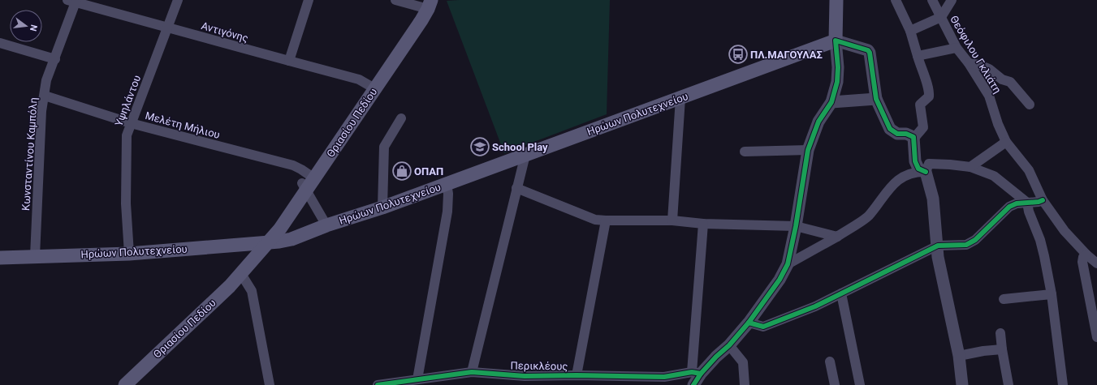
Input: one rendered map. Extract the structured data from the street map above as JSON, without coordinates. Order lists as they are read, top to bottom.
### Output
{
  "streets": {
    "main road": ["Ηρώων Πολυτεχνείου", "Θριασίου Πεδίου"],
    "street": [
      "Αντιγόνης",
      "Θεόφιλου Γκλιάτη",
      "Υψηλάντου",
      "Μελέτη Μήλιου",
      "Κωνσταντίνου Καμπόλη",
      "Περικλέους"
    ]
  },
  "crossings": [
    ["Αντιγόνης", "Υψηλάντου"],
    ["Αντιγόνης", "Θριασίου Πεδίου"],
    ["Αντιγόνης", "Κωνσταντίνου Καμπόλη"],
    ["Υψηλάντου", "Ηρώων Πολυτεχνείου"],
    ["Υψηλάντου", "Μελέτη Μήλιου"],
    ["Ηρώων Πολυτεχνείου", "Θριασίου Πεδίου"],
    ["Ηρώων Πολυτεχνείου", "Μελέτη Μήλιου"],
    ["Ηρώων Πολυτεχνείου", "Κωνσταντίνου Καμπόλη"],
    ["Θριασίου Πεδίου", "Μελέτη Μήλιου"],
    ["Μελέτη Μήλιου", "Κωνσταντίνου Καμπόλη"]
  ],
  "places": {
    "bus stop": ["ΠΛ.ΜΑΓΟΥΛΑΣ"],
    "school or university": ["School Play"],
    "shop": ["ΟΠΑΠ"]
  },
  "north": "right"
}
